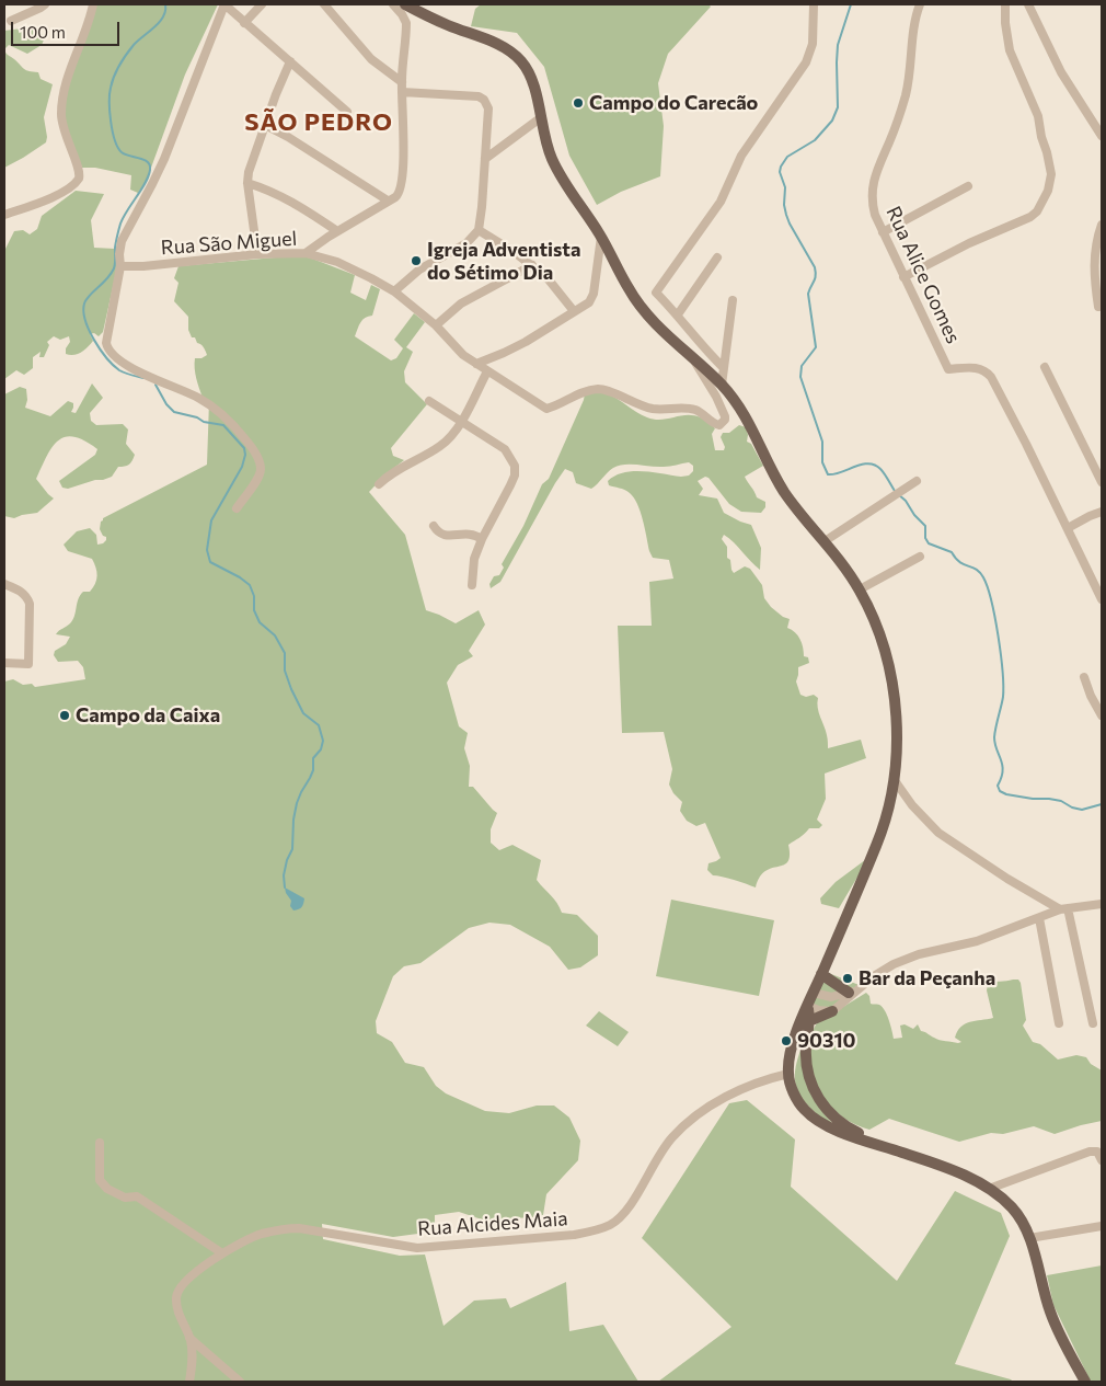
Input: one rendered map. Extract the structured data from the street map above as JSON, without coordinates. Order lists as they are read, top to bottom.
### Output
{
  "streets": {
    "street": ["Rua São Miguel", "Rua Alice Gomes", "Rua Alcides Maia"]
  },
  "districts": ["SÃO PEDRO"],
  "places": [
    "Campo do Carecão",
    "Igreja Adventista do Sétimo Dia",
    "Campo da Caixa",
    "Bar da Peçanha",
    "90310"
  ],
  "scale_bar": "100 m"
}
